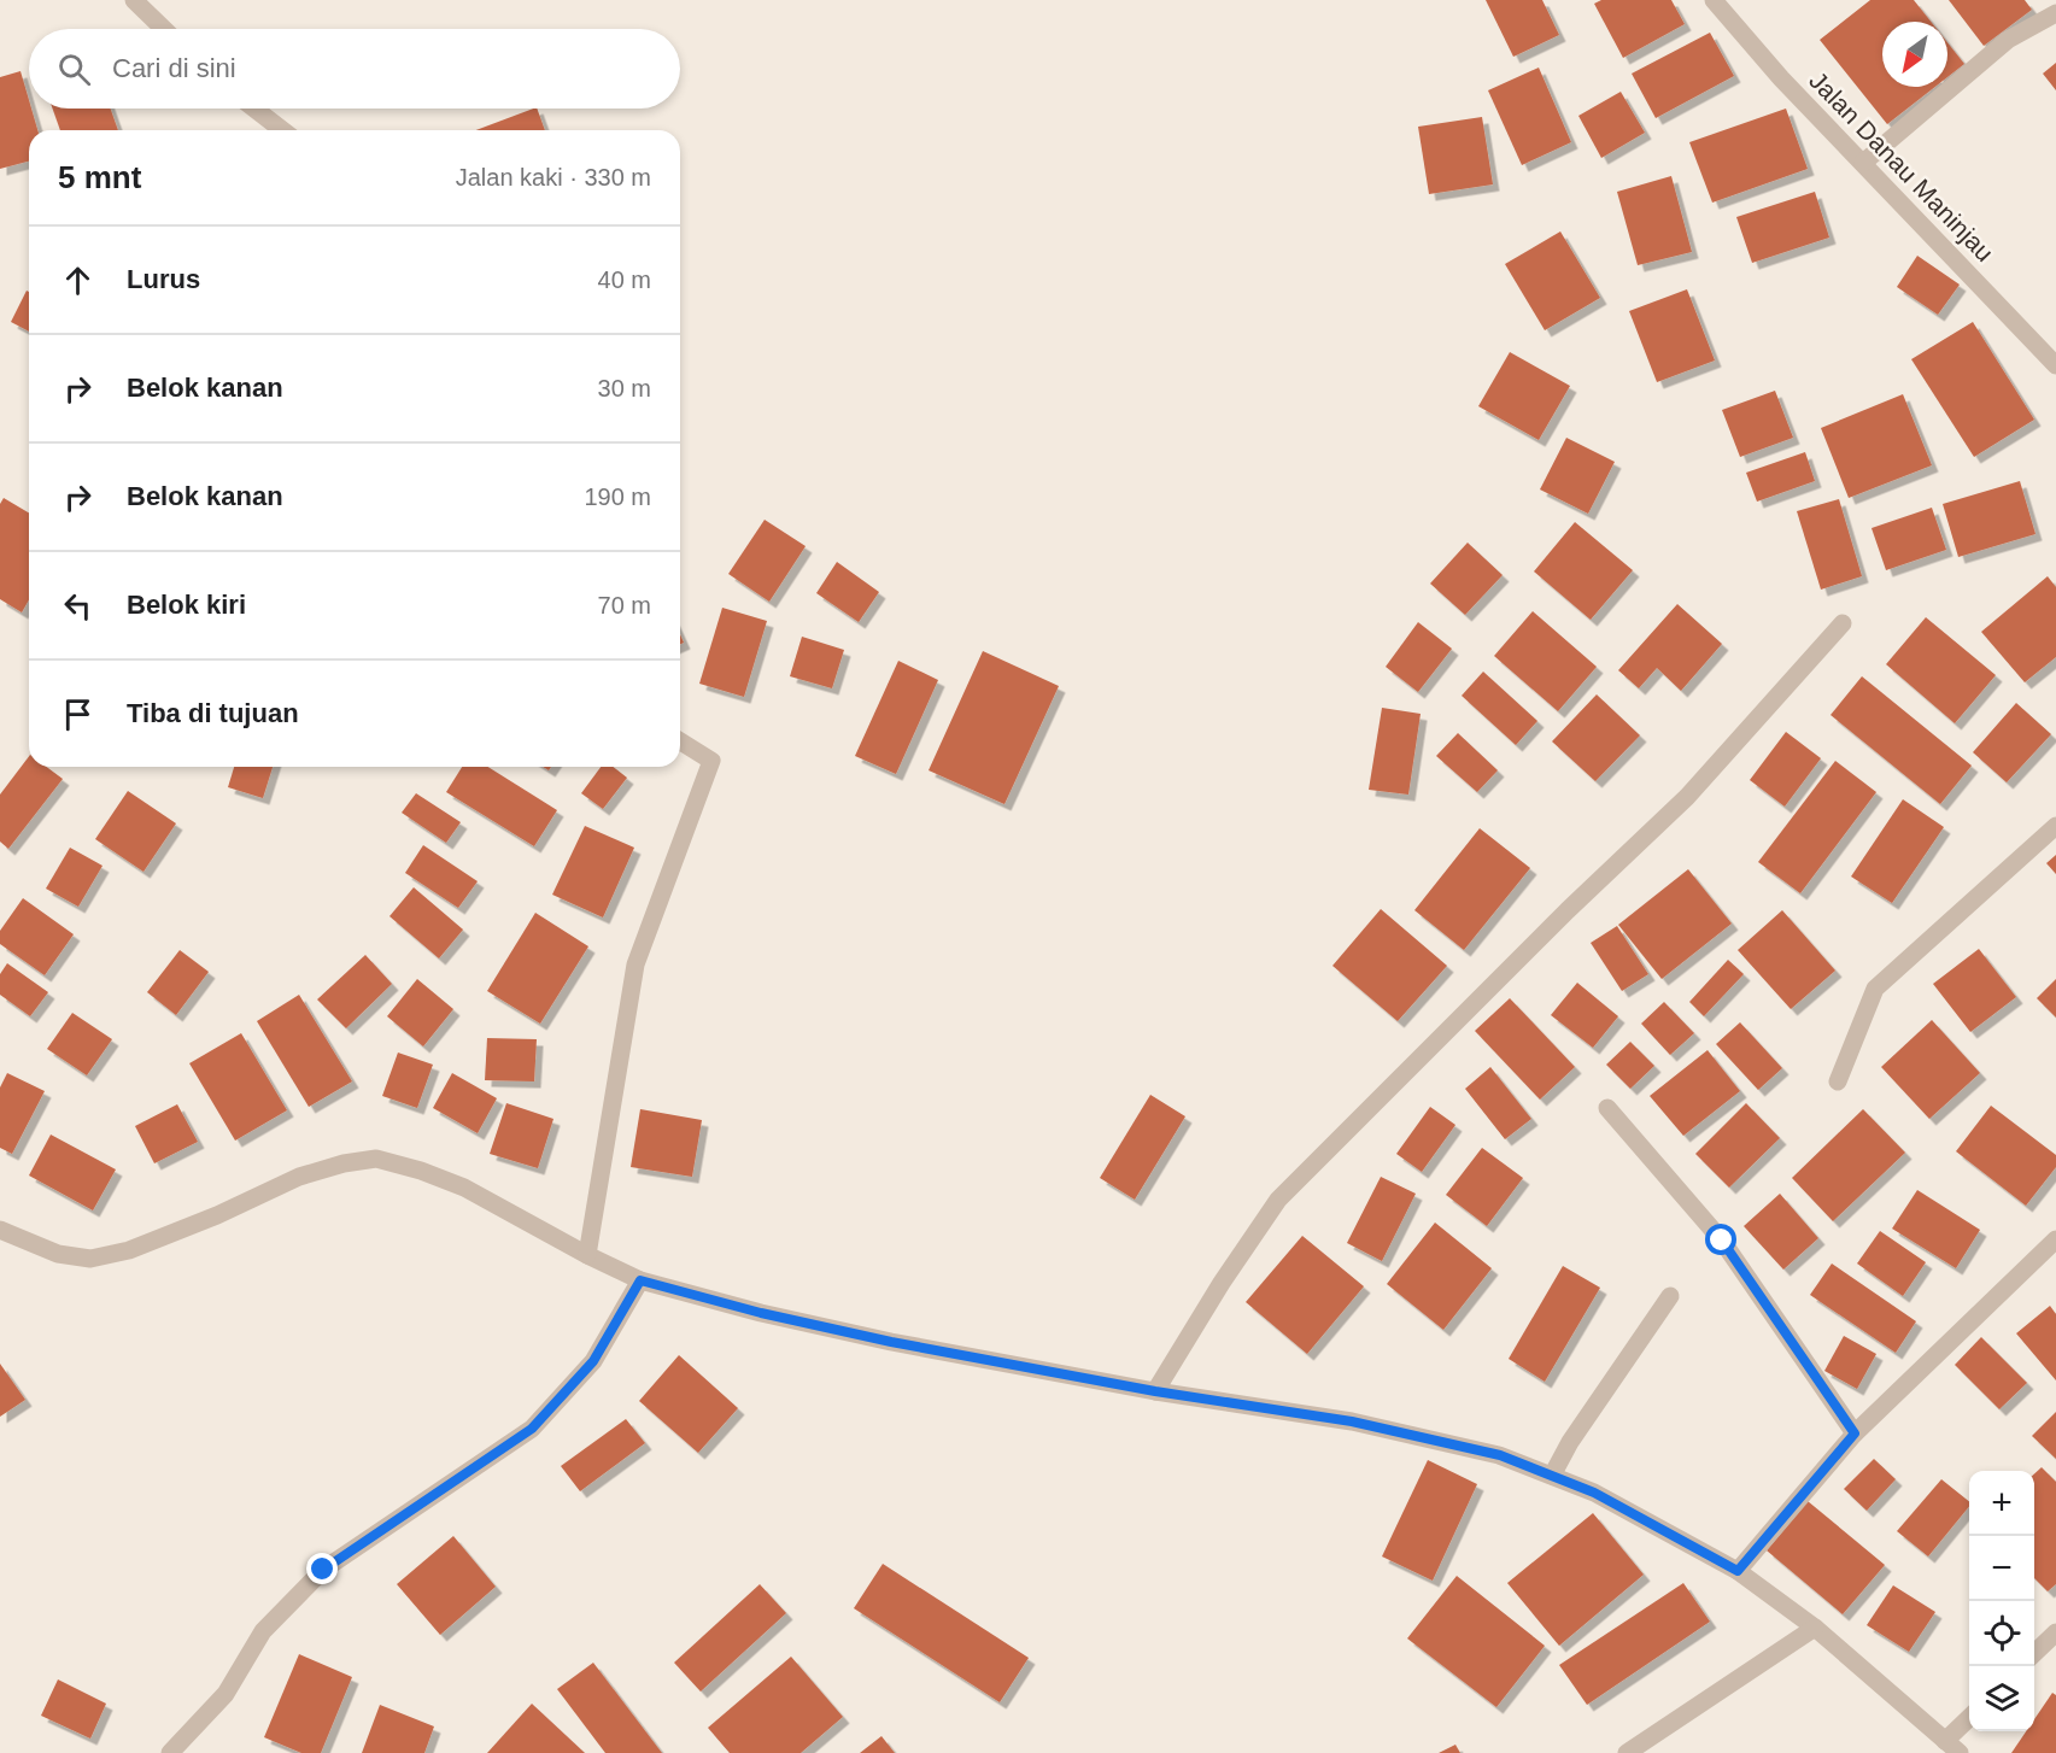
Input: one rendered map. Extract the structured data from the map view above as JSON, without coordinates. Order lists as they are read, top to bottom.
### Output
{
  "streets": {
    "street": ["Jalan Danau Maninjau"]
  },
  "north": "bottom left",
  "page": {
    "search": "Cari di sini",
    "heading": ["5 mnt", "Jalan kaki · 330 m"],
    "list": [
      ["Lurus", "40 m"],
      ["Belok kanan", "30 m"],
      ["Belok kanan", "190 m"],
      ["Belok kiri", "70 m"],
      "Tiba di tujuan"
    ],
    "map_buttons": ["+", "−"]
  }
}
